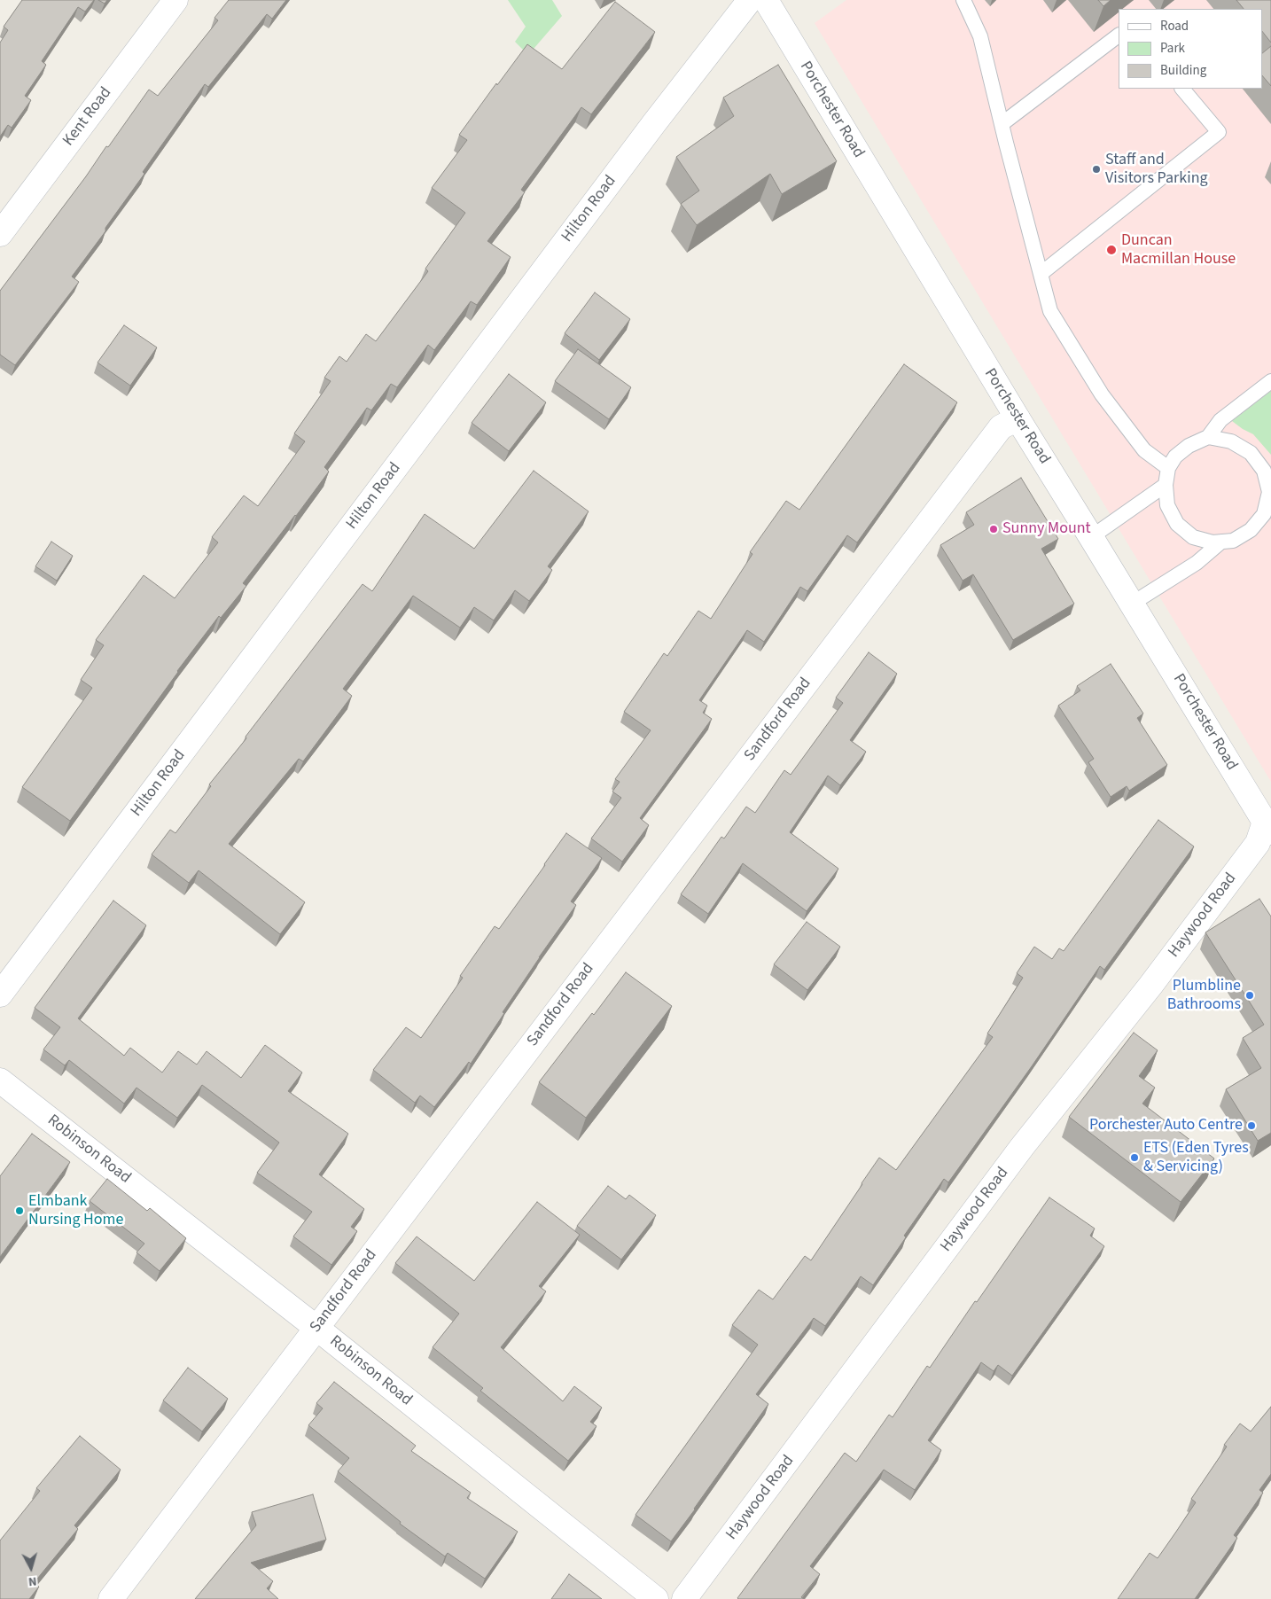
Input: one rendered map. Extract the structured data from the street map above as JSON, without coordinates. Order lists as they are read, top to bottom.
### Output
{
  "streets": {
    "street": [
      "Porchester Road",
      "Kent Road",
      "Hilton Road",
      "Sandford Road",
      "Haywood Road",
      "Robinson Road"
    ]
  },
  "crossings": [
    ["Porchester Road", "Sandford Road"],
    ["Porchester Road", "Haywood Road"],
    ["Sandford Road", "Robinson Road"]
  ],
  "places": [
    "Staff and Visitors Parking",
    "Duncan Macmillan House",
    "Sunny Mount",
    "Plumbline Bathrooms",
    "Porchester Auto Centre",
    "ETS (Eden Tyres & Servicing)",
    "Elmbank Nursing Home"
  ],
  "legend": ["Road", "Park", "Building"],
  "north": "bottom"
}
